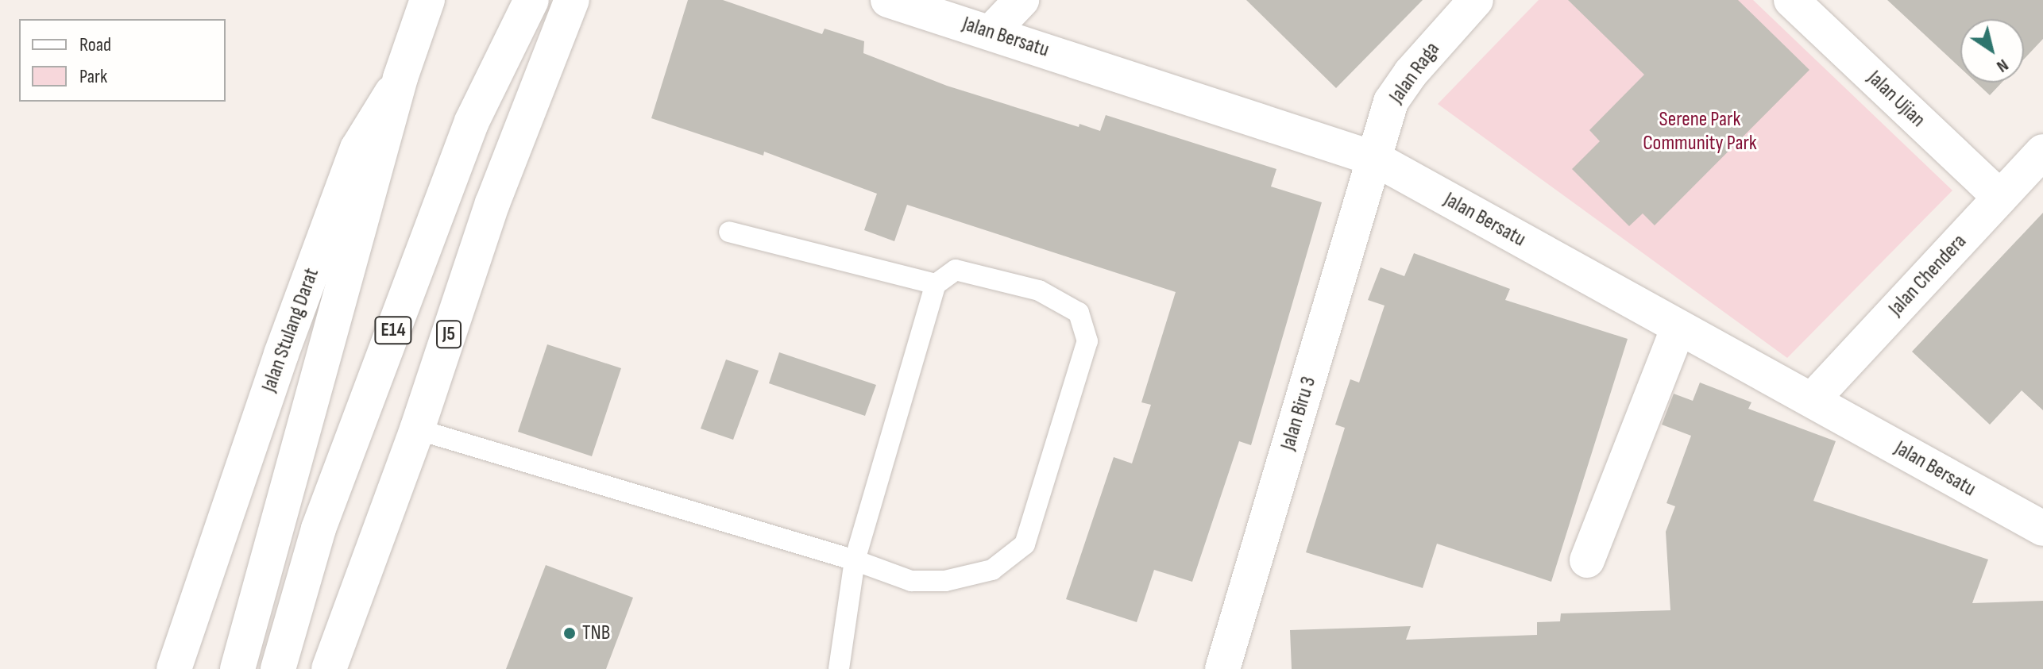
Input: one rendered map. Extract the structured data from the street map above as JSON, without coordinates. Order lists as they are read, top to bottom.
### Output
{
  "streets": {
    "main road": [
      "Jalan Bersatu",
      "Jalan Raga",
      "Jalan Ujian",
      "Jalan Chendera",
      "Jalan Stulang Darat",
      "E14",
      "J5",
      "Jalan Biru 3"
    ]
  },
  "crossings": [
    ["Jalan Bersatu", "Jalan Raga"],
    ["Jalan Bersatu", "Jalan Chendera"],
    ["Jalan Bersatu", "Jalan Biru 3"],
    ["Jalan Raga", "Jalan Biru 3"],
    ["Jalan Ujian", "Jalan Chendera"]
  ],
  "parks": ["Serene Park Community Park"],
  "places": ["TNB"],
  "legend": ["Road", "Park"],
  "north": "bottom right"
}
